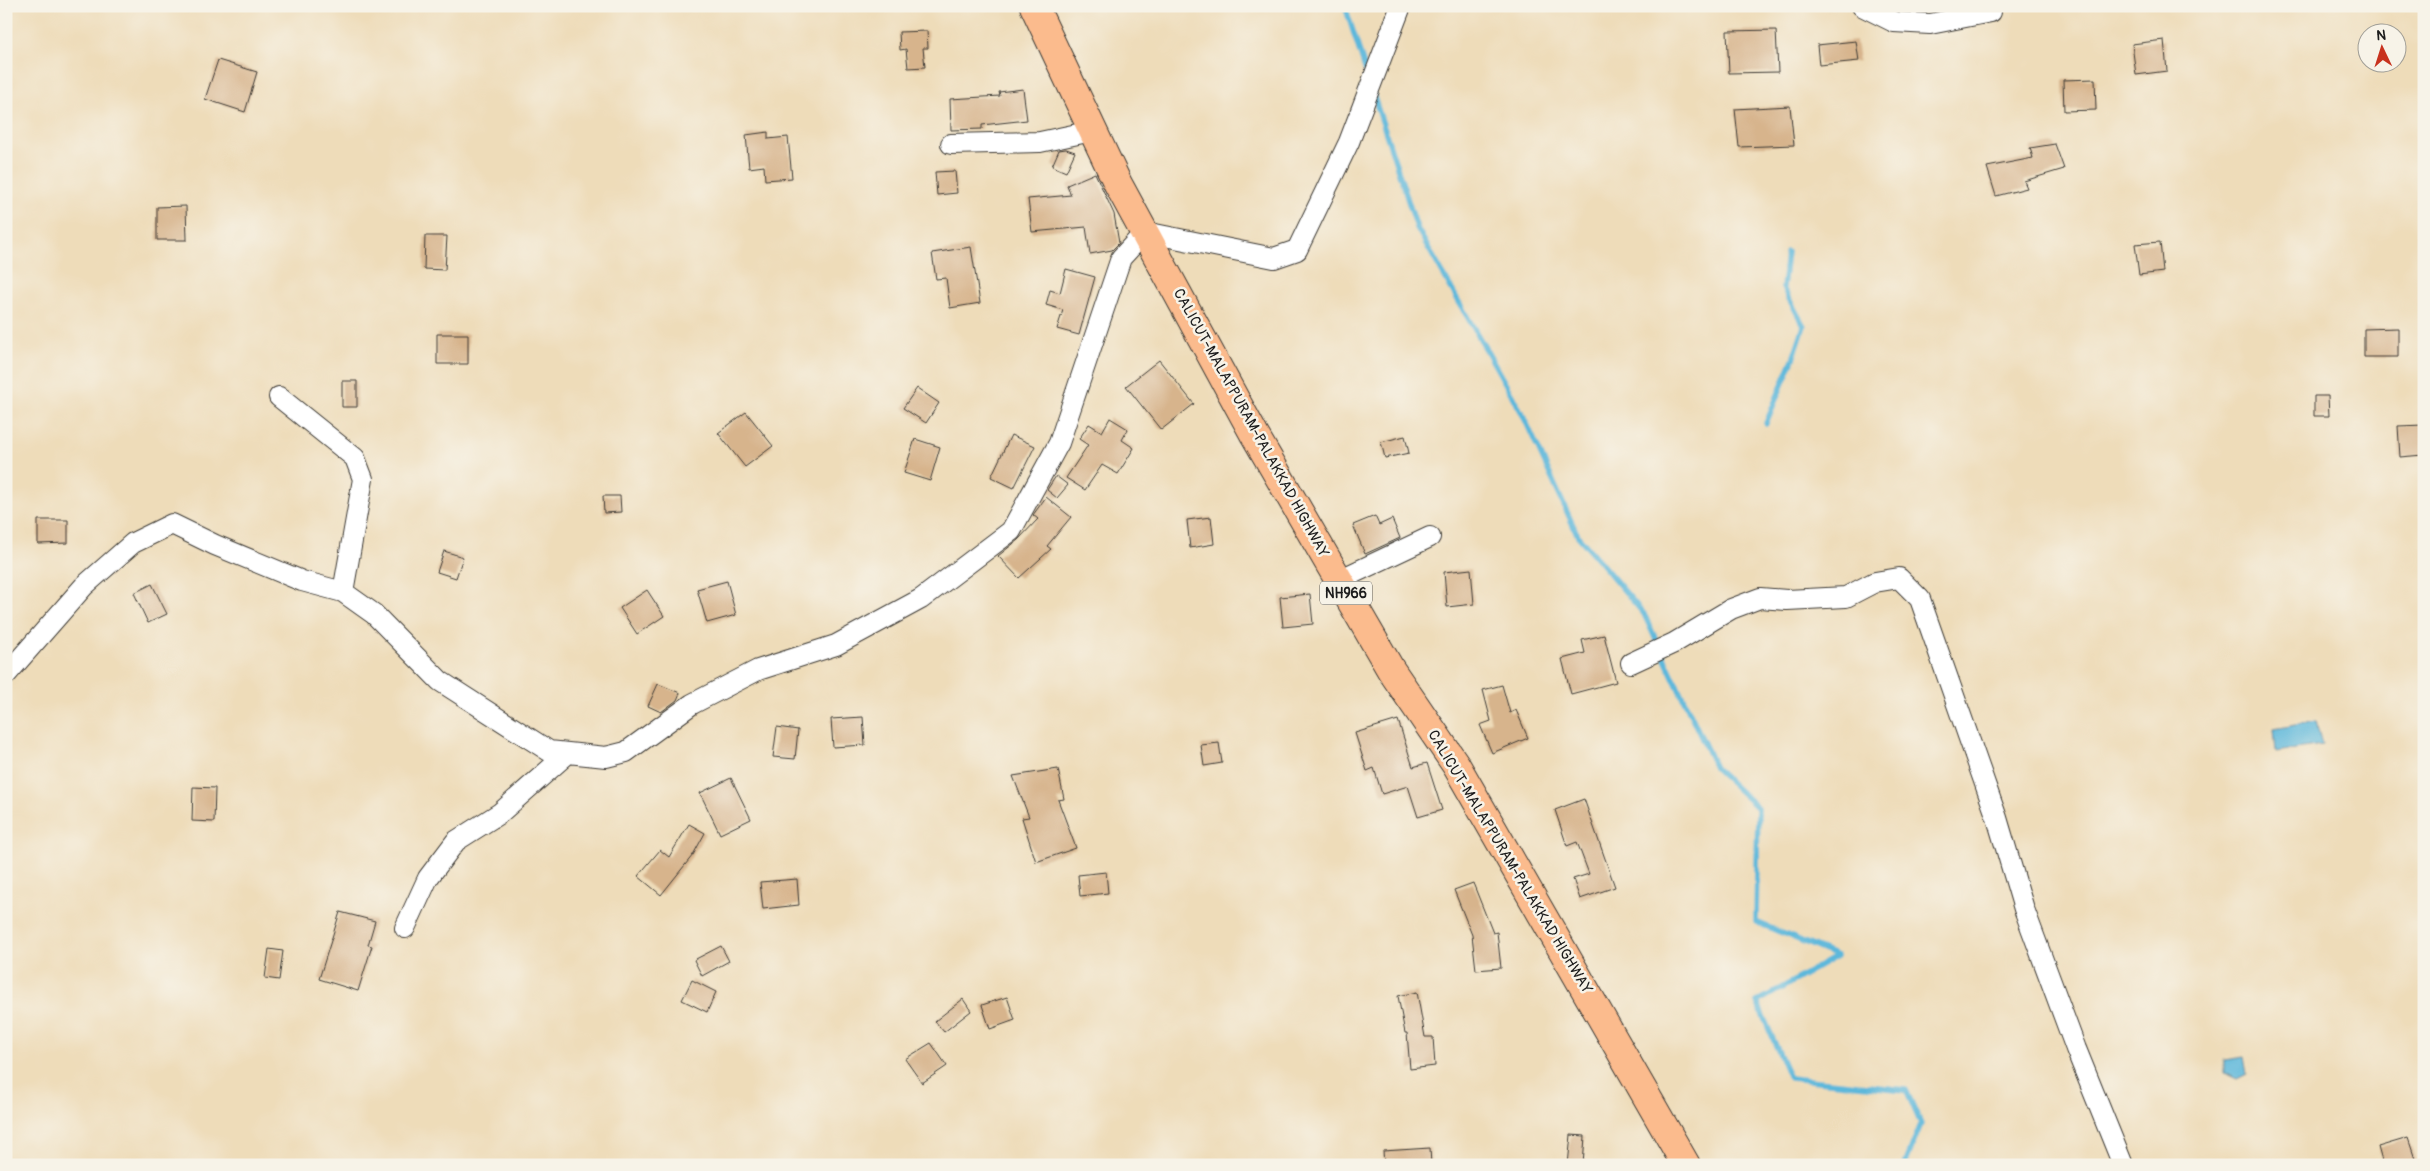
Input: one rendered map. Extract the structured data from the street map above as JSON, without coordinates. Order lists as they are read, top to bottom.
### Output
{
  "streets": {
    "highway": ["CALICUT-MALAPPURAM-PALAKKAD HIGHWAY", "NH966"]
  },
  "north": "top"
}
